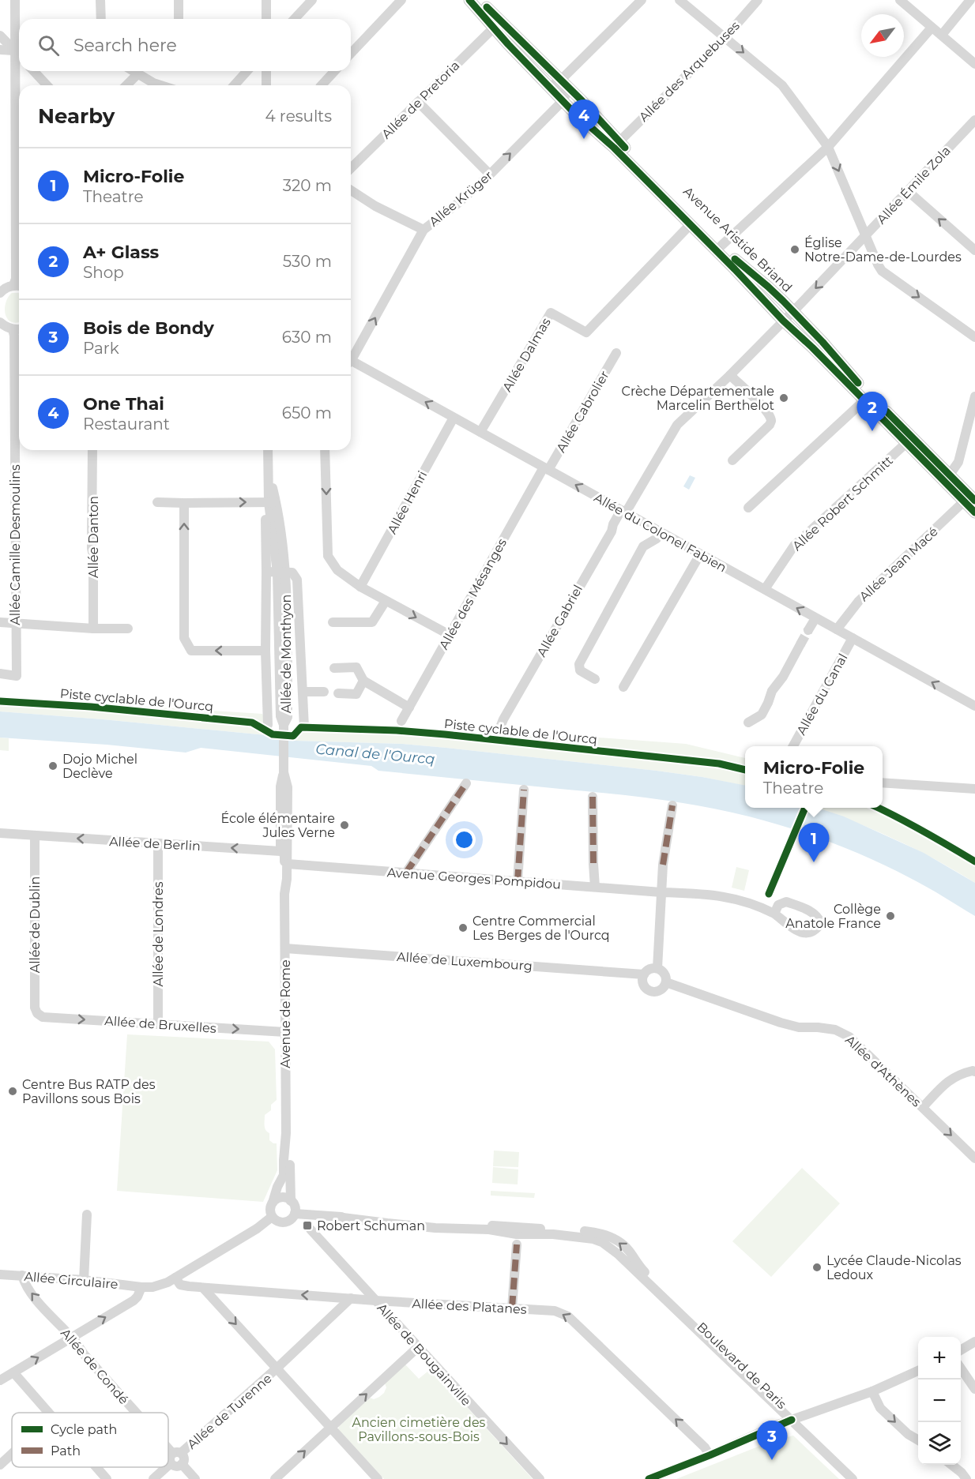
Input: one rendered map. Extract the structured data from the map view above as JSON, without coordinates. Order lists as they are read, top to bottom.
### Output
{
  "streets": {
    "main road": ["Avenue Aristide Briand"],
    "street": [
      "Allée des Arquebuses",
      "Allée de Pretoria",
      "Allée Émile Zola",
      "Allée Krüger",
      "Allée Dalmas",
      "Allée Cabrolier",
      "Allée Henri",
      "Allée Robert Schmitt",
      "Allée du Colonel Fabien",
      "Allée Danton",
      "Allée Camille Desmoulins",
      "Allée Jean Macé",
      "Allée des Mésanges",
      "Allée Gabriel",
      "Allée de Monthyon",
      "Allée du Canal",
      "Allée de Berlin",
      "Avenue Georges Pompidou",
      "Allée de Dublin",
      "Allée de Londres",
      "Allée de Luxembourg",
      "Avenue de Rome",
      "Allée de Bruxelles",
      "Allée d'Athènes",
      "Allée Circulaire",
      "Allée des Platanes",
      "Allée de Bougainville",
      "Boulevard de Paris",
      "Allée de Condé",
      "Allée de Turenne"
    ],
    "cycle path": ["Piste cyclable de l'Ourcq"]
  },
  "crossings": [
    ["Allée des Arquebuses", "Avenue Aristide Briand"],
    ["Allée de Pretoria", "Avenue Aristide Briand"],
    ["Allée Émile Zola", "Avenue Aristide Briand"],
    ["Allée Émile Zola", "Allée Gabriel"],
    ["Allée Krüger", "Avenue Aristide Briand"],
    ["Avenue Aristide Briand", "Allée Dalmas"],
    ["Avenue Aristide Briand", "Allée Robert Schmitt"],
    ["Avenue Aristide Briand", "Allée Jean Macé"],
    ["Allée Dalmas", "Allée du Colonel Fabien"],
    ["Allée Cabrolier", "Allée du Colonel Fabien"],
    ["Allée Cabrolier", "Allée des Mésanges"],
    ["Allée Henri", "Allée du Colonel Fabien"],
    ["Allée Robert Schmitt", "Allée du Colonel Fabien"],
    ["Allée du Colonel Fabien", "Allée Jean Macé"],
    ["Allée du Colonel Fabien", "Allée des Mésanges"],
    ["Allée du Colonel Fabien", "Allée Gabriel"],
    ["Allée du Colonel Fabien", "Allée du Canal"],
    ["Allée de Monthyon", "Avenue de Rome"],
    ["Allée de Berlin", "Allée de Dublin"],
    ["Allée de Berlin", "Allée de Londres"],
    ["Allée de Berlin", "Avenue de Rome"],
    ["Avenue Georges Pompidou", "Avenue de Rome"],
    ["Allée de Dublin", "Allée de Bruxelles"],
    ["Allée de Londres", "Allée de Bruxelles"],
    ["Allée de Luxembourg", "Avenue de Rome"],
    ["Allée de Luxembourg", "Allée d'Athènes"],
    ["Avenue de Rome", "Allée de Bruxelles"],
    ["Avenue de Rome", "Allée Circulaire"],
    ["Avenue de Rome", "Boulevard de Paris"],
    ["Allée Circulaire", "Allée des Platanes"],
    ["Allée Circulaire", "Boulevard de Paris"],
    ["Allée Circulaire", "Allée de Condé"],
    ["Allée des Platanes", "Allée de Bougainville"],
    ["Allée des Platanes", "Allée de Turenne"],
    ["Allée de Condé", "Allée de Turenne"]
  ],
  "one_way": [
    "Allée Krüger",
    "Allée du Colonel Fabien",
    "Allée de Berlin",
    "Allée de Bruxelles",
    "Allée de Bougainville",
    "Allée de Condé"
  ],
  "water": ["Canal de l'Ourcq"],
  "parks": ["Ancien cimetière des Pavillons-sous-Bois"],
  "places": {
    "other": [
      "Église Notre-Dame-de-Lourdes",
      "Crèche Départementale Marcelin Berthelot",
      "Dojo Michel Declève",
      "École élémentaire Jules Verne",
      "Collège Anatole France",
      "Centre Commercial Les Berges de l'Ourcq",
      "Centre Bus RATP des Pavillons sous Bois",
      "Lycée Claude-Nicolas Ledoux"
    ],
    "transit": ["Robert Schuman"]
  },
  "legend": ["Cycle path", "Path"],
  "north": "bottom left",
  "page": {
    "search": "Search here",
    "heading": ["Nearby", "4 results"],
    "pins": [
      "4",
      "2",
      "1",
      "3"
    ],
    "list": [
      {
        "mark": "1",
        "name": "Micro-Folie",
        "note": "Theatre",
        "value": "320 m"
      },
      {
        "mark": "2",
        "name": "A+ Glass",
        "note": "Shop",
        "value": "530 m"
      },
      {
        "mark": "3",
        "name": "Bois de Bondy",
        "note": "Park",
        "value": "630 m"
      },
      {
        "mark": "4",
        "name": "One Thai",
        "note": "Restaurant",
        "value": "650 m"
      }
    ],
    "popup": ["Micro-Folie", "Theatre"],
    "map_buttons": ["+", "−"]
  }
}
